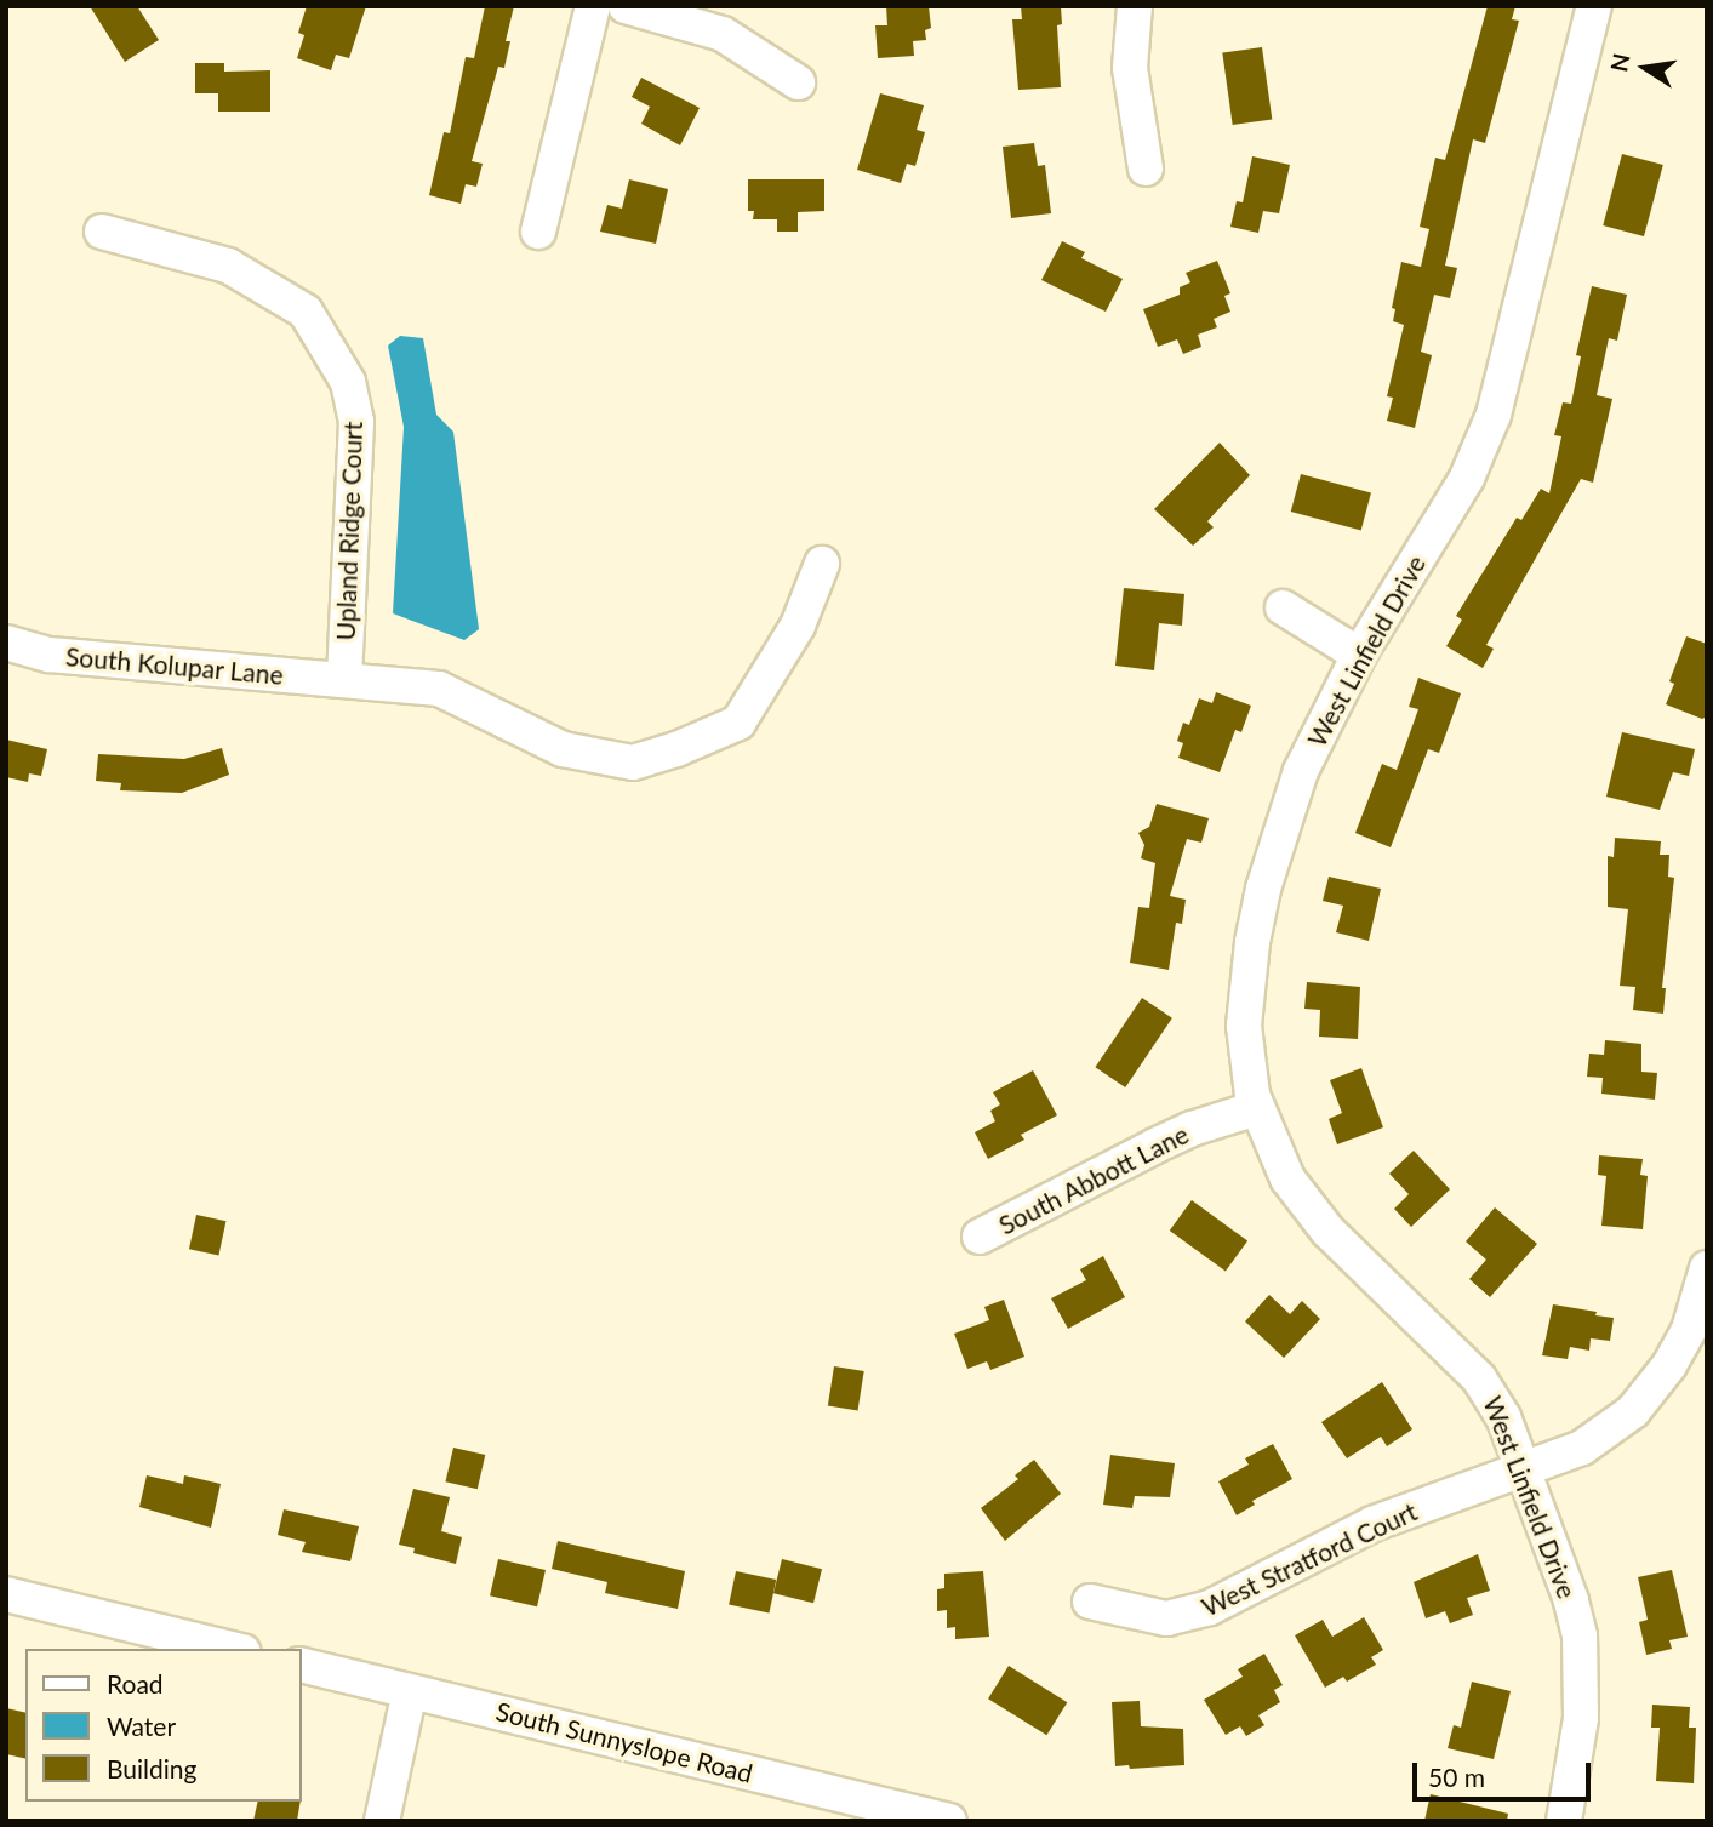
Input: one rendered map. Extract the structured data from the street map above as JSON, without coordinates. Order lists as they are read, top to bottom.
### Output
{
  "streets": {
    "street": [
      "Upland Ridge Court",
      "West Linfield Drive",
      "South Kolupar Lane",
      "South Abbott Lane",
      "West Stratford Court",
      "South Sunnyslope Road"
    ]
  },
  "crossings": [
    ["Upland Ridge Court", "South Kolupar Lane"],
    ["West Linfield Drive", "South Abbott Lane"],
    ["West Linfield Drive", "West Stratford Court"]
  ],
  "legend": ["Road", "Water", "Building"],
  "scale_bar": "50 m",
  "north": "left"
}
